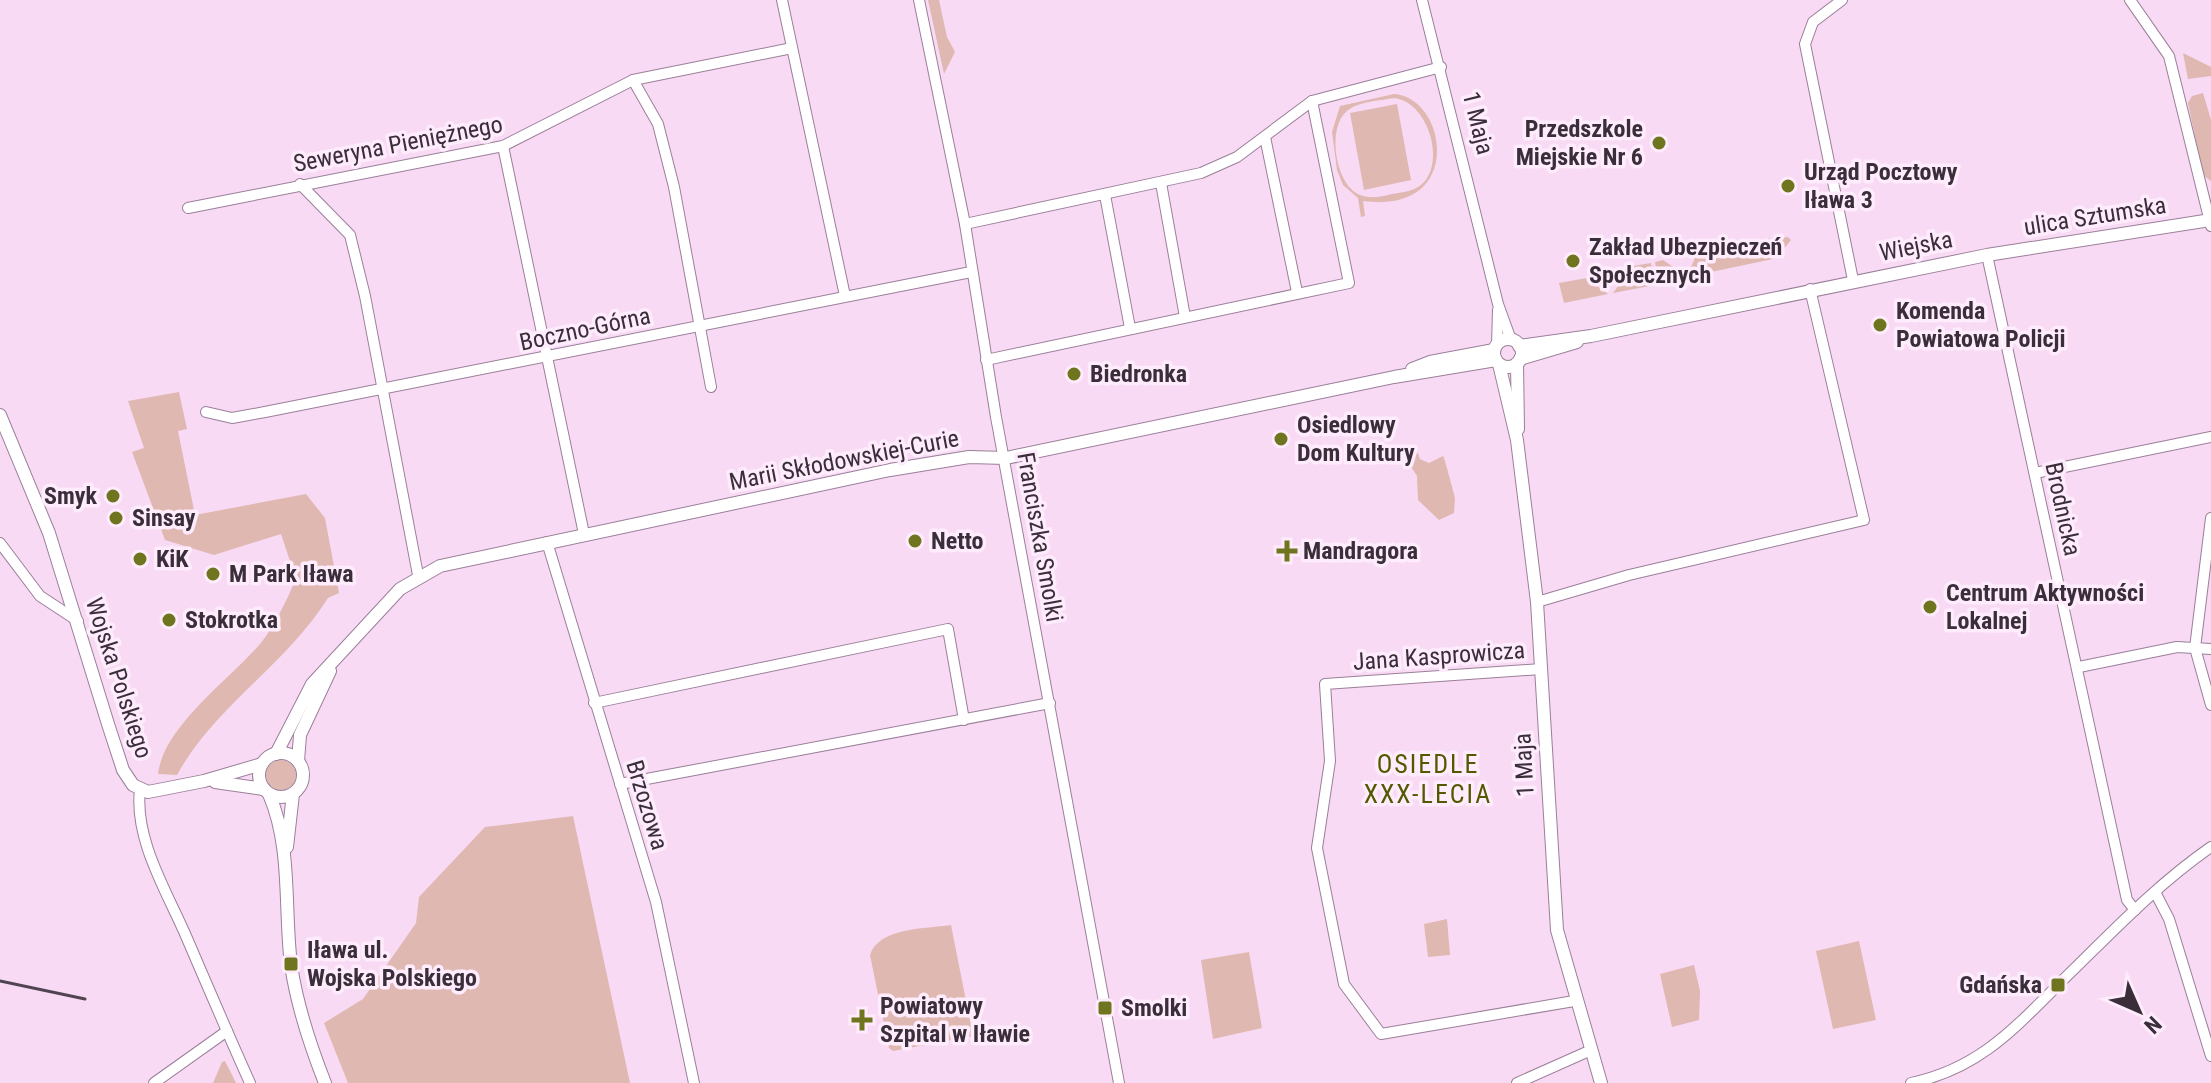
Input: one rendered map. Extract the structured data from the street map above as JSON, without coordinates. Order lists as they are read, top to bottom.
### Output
{
  "streets": {
    "street": [
      "1 Maja",
      "Seweryna Pieniężnego",
      "ulica Sztumska",
      "Wiejska",
      "Boczno-Górna",
      "Marii Skłodowskiej-Curie",
      "Brodnicka",
      "Franciszka Smolki",
      "Jana Kasprowicza",
      "Wojska Polskiego",
      "Brzozowa"
    ]
  },
  "crossings": [
    ["1 Maja", "Marii Skłodowskiej-Curie"],
    ["1 Maja", "Jana Kasprowicza"],
    ["ulica Sztumska", "Wiejska"],
    ["ulica Sztumska", "Brodnicka"],
    ["Wiejska", "Brodnicka"],
    ["Boczno-Górna", "Franciszka Smolki"],
    ["Marii Skłodowskiej-Curie", "Franciszka Smolki"],
    ["Marii Skłodowskiej-Curie", "Brzozowa"]
  ],
  "districts": ["OSIEDLE XXX-LECIA"],
  "places": {
    "other": [
      "Przedszkole Miejskie Nr 6",
      "Urząd Pocztowy Iława 3",
      "Zakład Ubezpieczeń Społecznych",
      "Komenda Powiatowa Policji",
      "Biedronka",
      "Osiedlowy Dom Kultury",
      "Smyk",
      "Sinsay",
      "Netto",
      "KiK",
      "M Park Iława",
      "Centrum Aktywności Lokalnej",
      "Stokrotka"
    ],
    "health": ["Mandragora", "Powiatowy Szpital w Iławie"],
    "transit": ["Iława ul. Wojska Polskiego", "Gdańska", "Smolki"]
  },
  "north": "bottom right"
}
